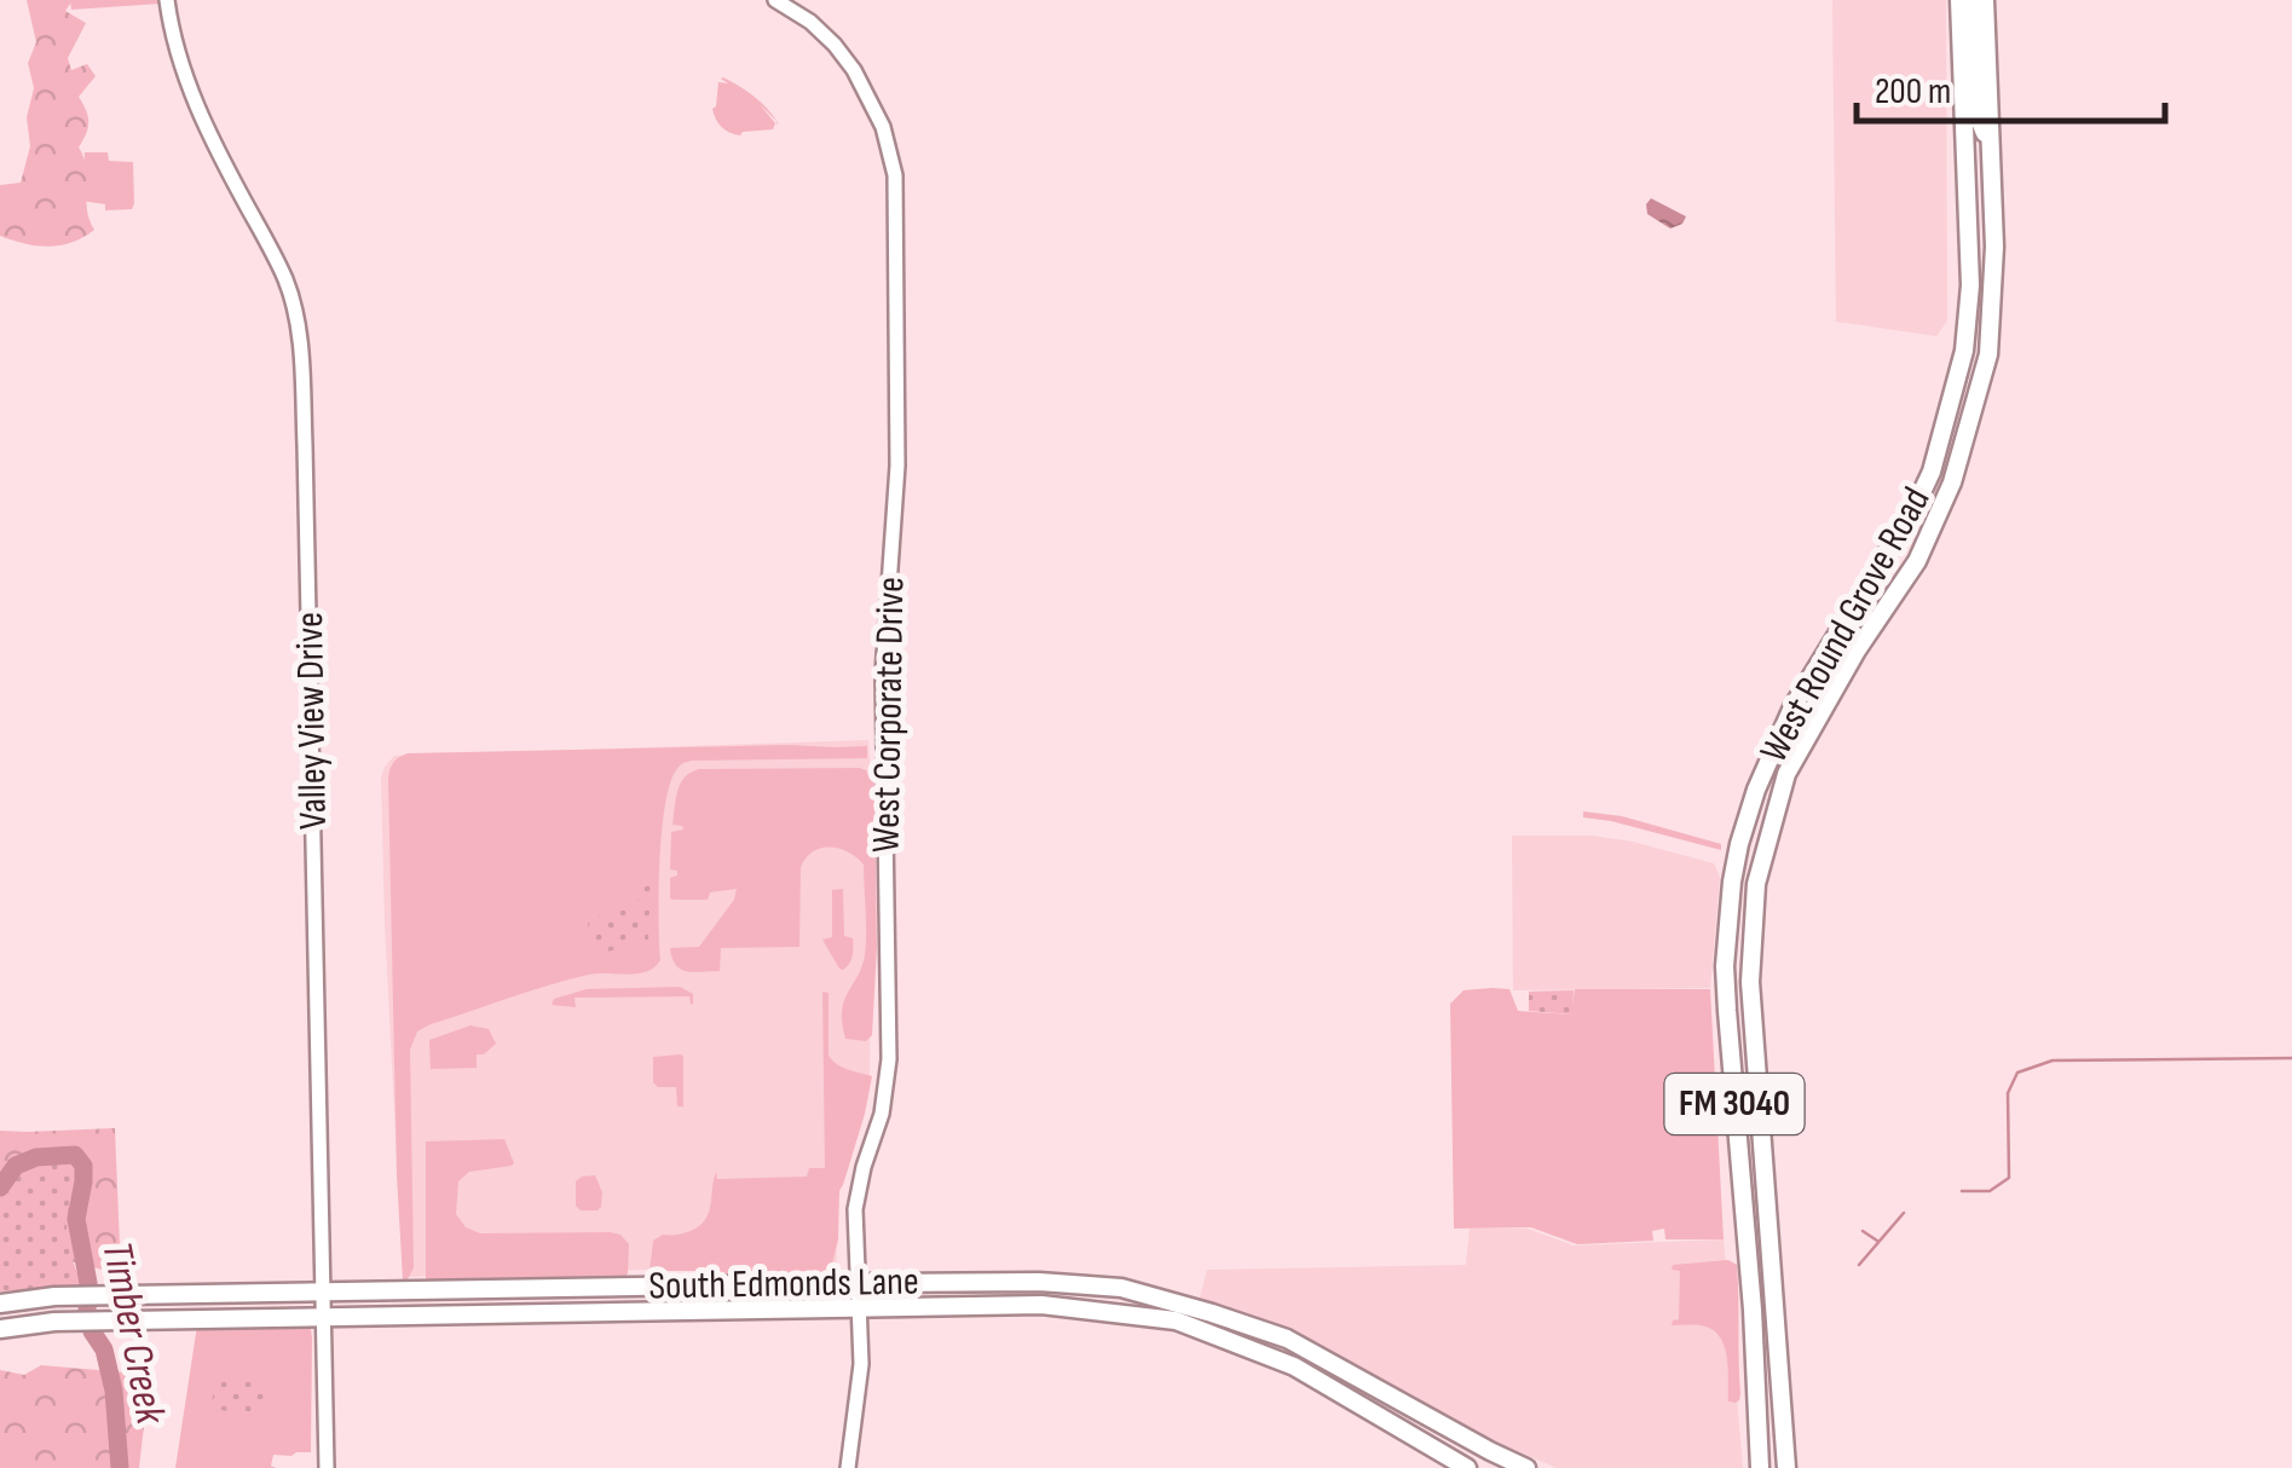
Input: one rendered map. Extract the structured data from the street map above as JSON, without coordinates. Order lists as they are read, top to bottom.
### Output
{
  "streets": {
    "main road": ["West Round Grove Road", "FM 3040", "South Edmonds Lane"],
    "street": ["West Corporate Drive", "Valley View Drive"]
  },
  "crossings": [
    ["West Corporate Drive", "South Edmonds Lane"],
    ["Valley View Drive", "South Edmonds Lane"]
  ],
  "water": ["Timber Creek"],
  "scale_bar": "200 m"
}
